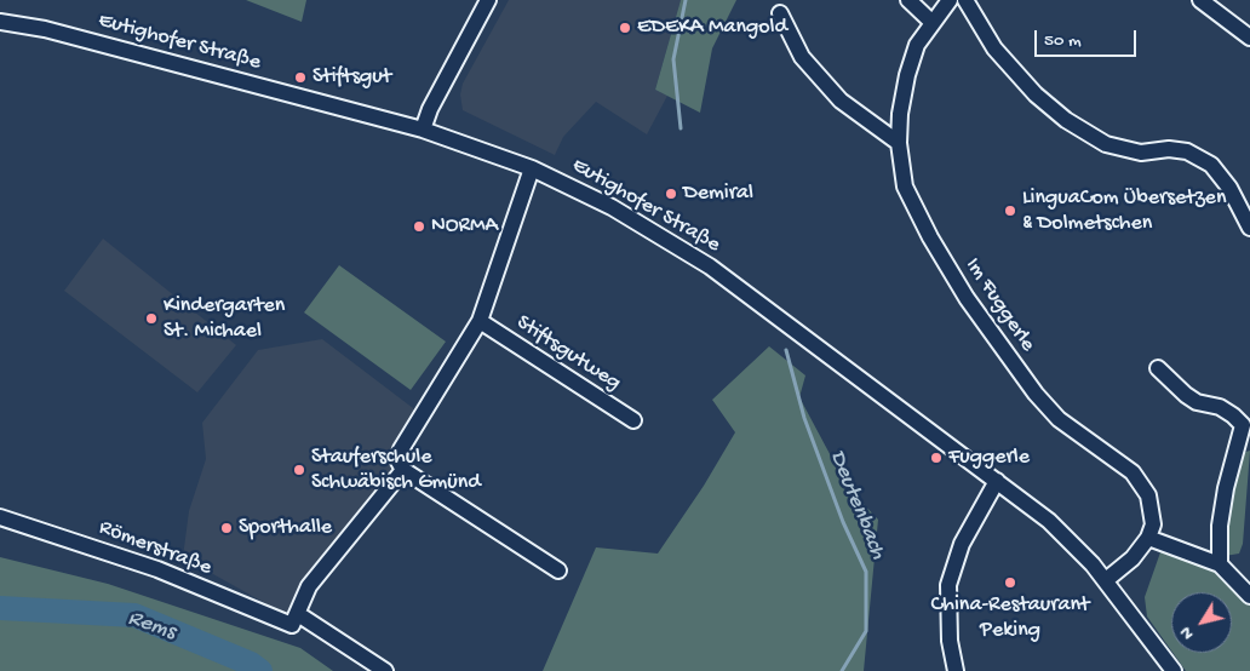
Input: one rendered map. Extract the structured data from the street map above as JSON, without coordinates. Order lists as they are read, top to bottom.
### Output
{
  "streets": {
    "street": [
      "Eutighofer Straße",
      "Im Fuggerle",
      "Stiftsgutweg",
      "Römerstraße"
    ]
  },
  "water": ["Deutenbach", "Rems"],
  "places": [
    "EDEKA Mangold",
    "Stiftsgut",
    "Demiral",
    "LinguaCom Übersetzen & Dolmetschen",
    "NORMA",
    "Kindergarten St. Michael",
    "Fuggerle",
    "Stauferschule Schwäbisch Gmünd",
    "Sporthalle",
    "China-Restaurant Peking"
  ],
  "scale_bar": "50 m",
  "north": "bottom left"
}
